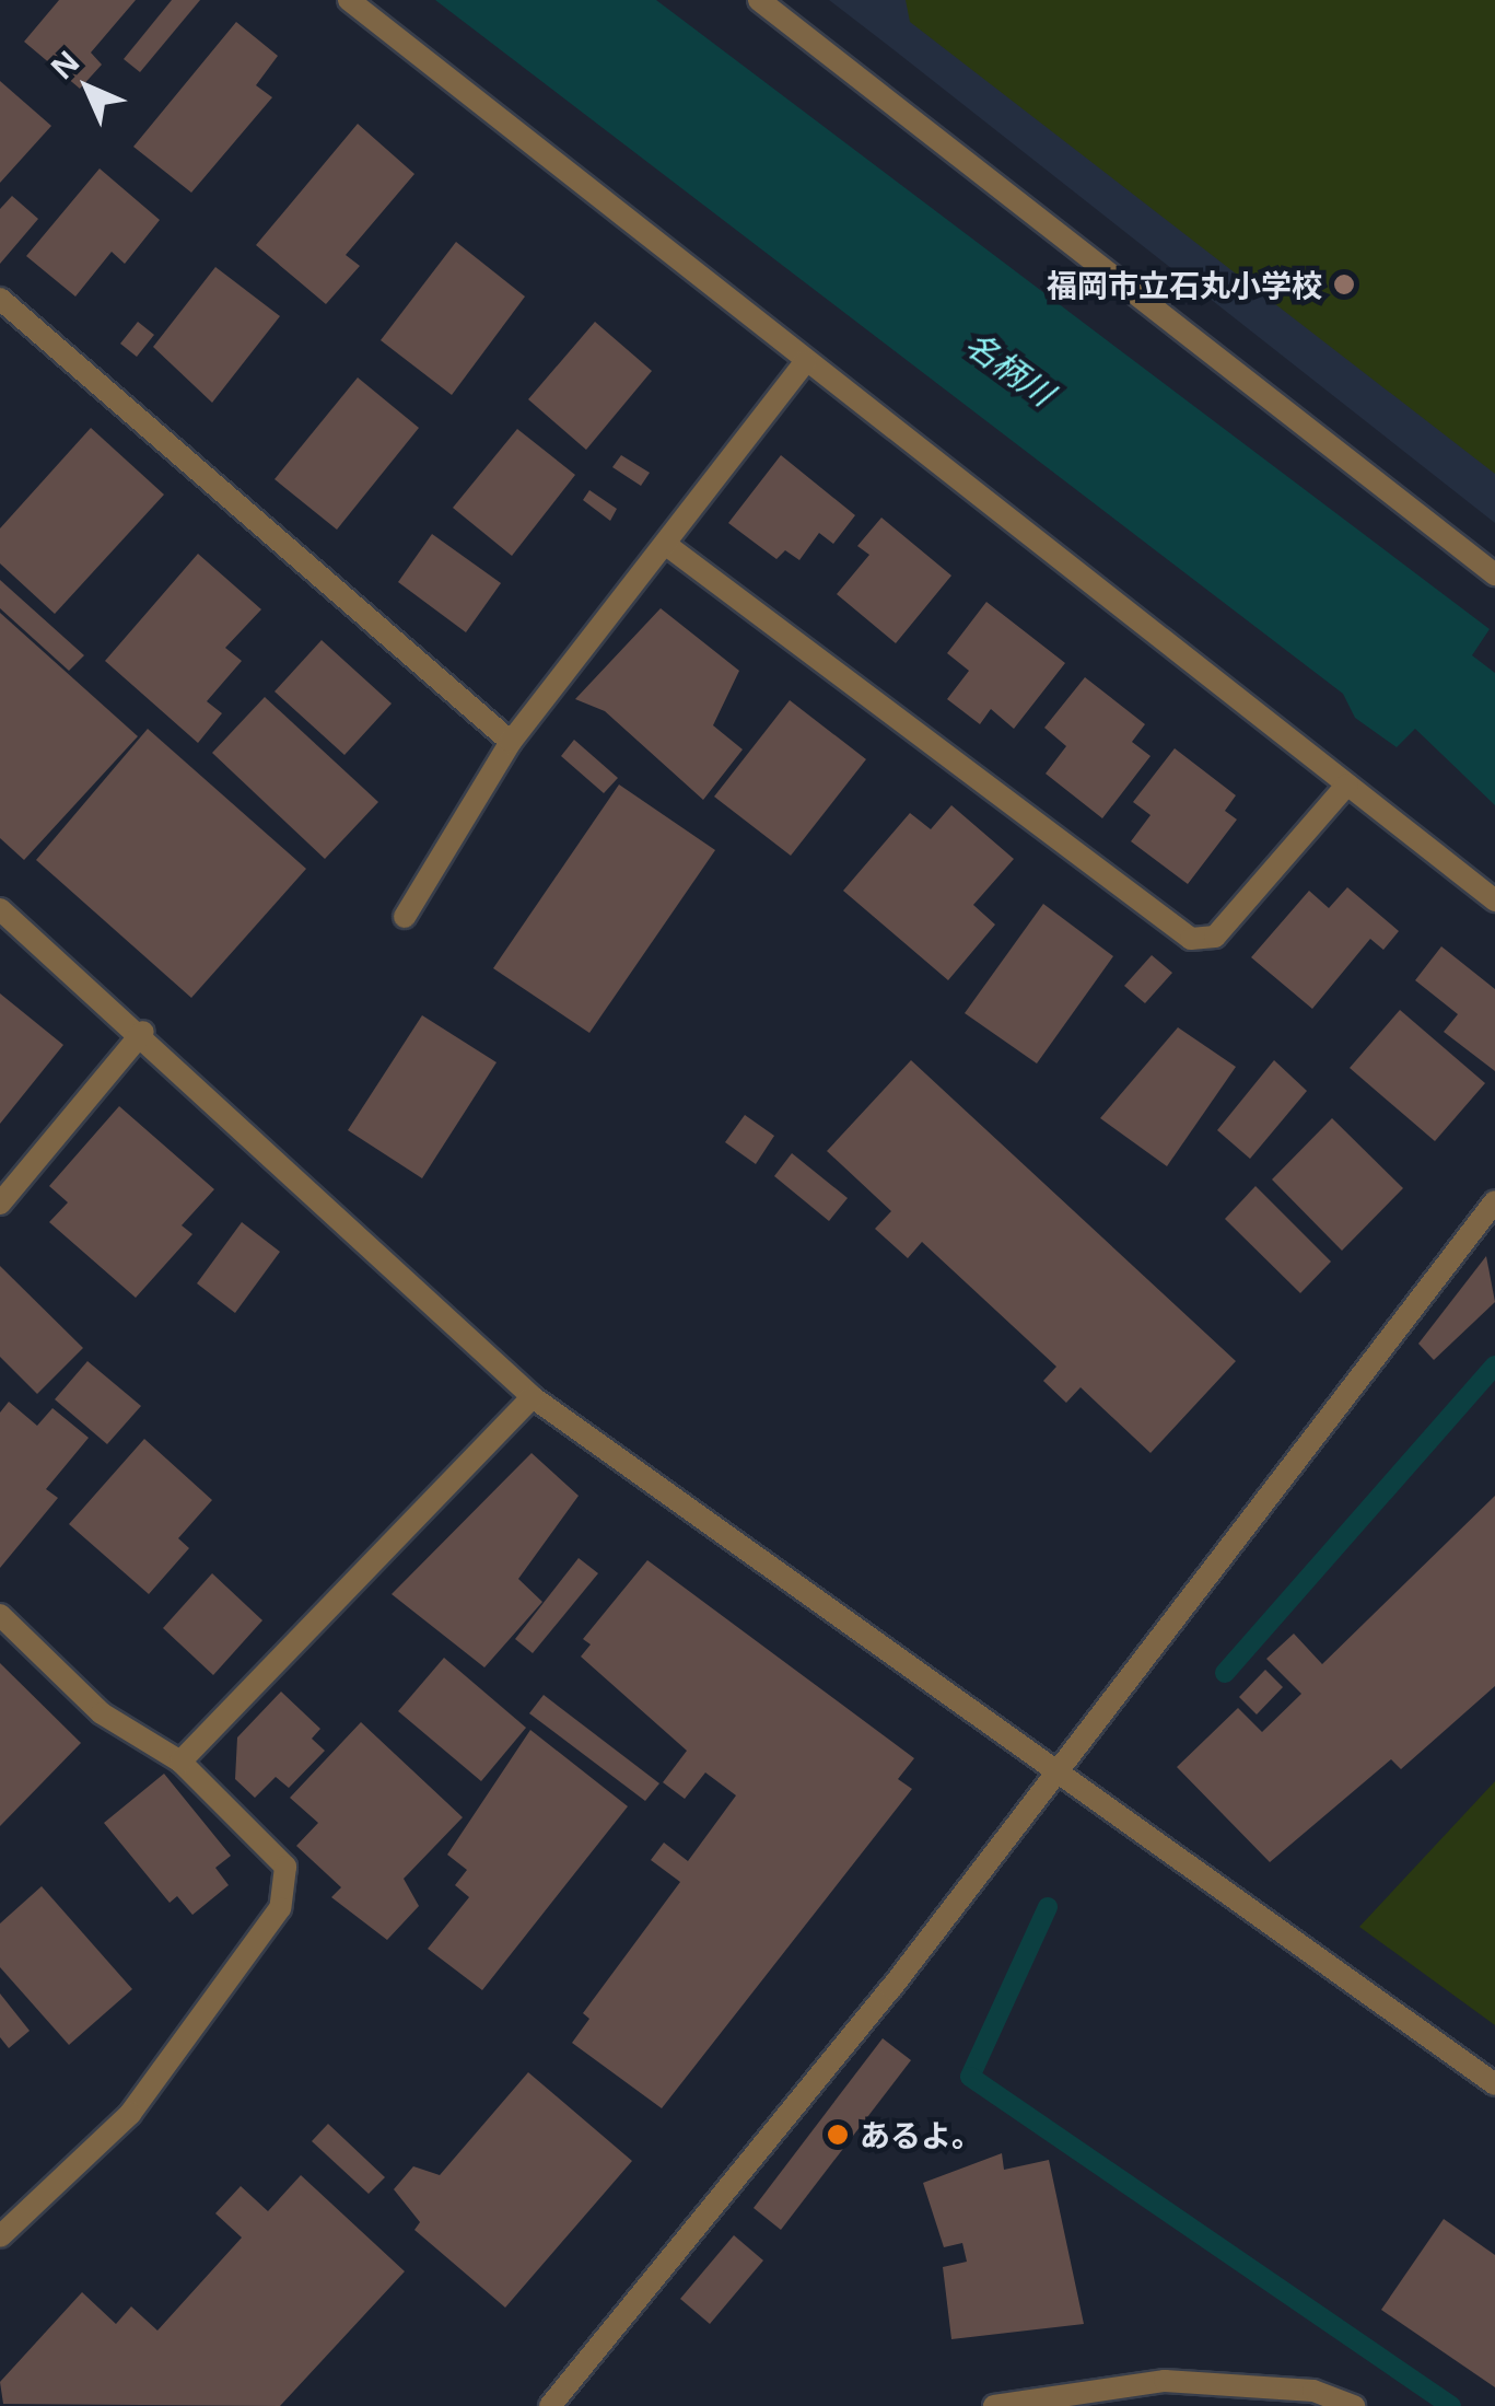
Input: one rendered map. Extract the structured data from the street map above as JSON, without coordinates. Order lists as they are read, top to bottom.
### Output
{
  "water": ["名柄川"],
  "places": ["福岡市立石丸小学校", "あるよ。"],
  "north": "top left"
}
